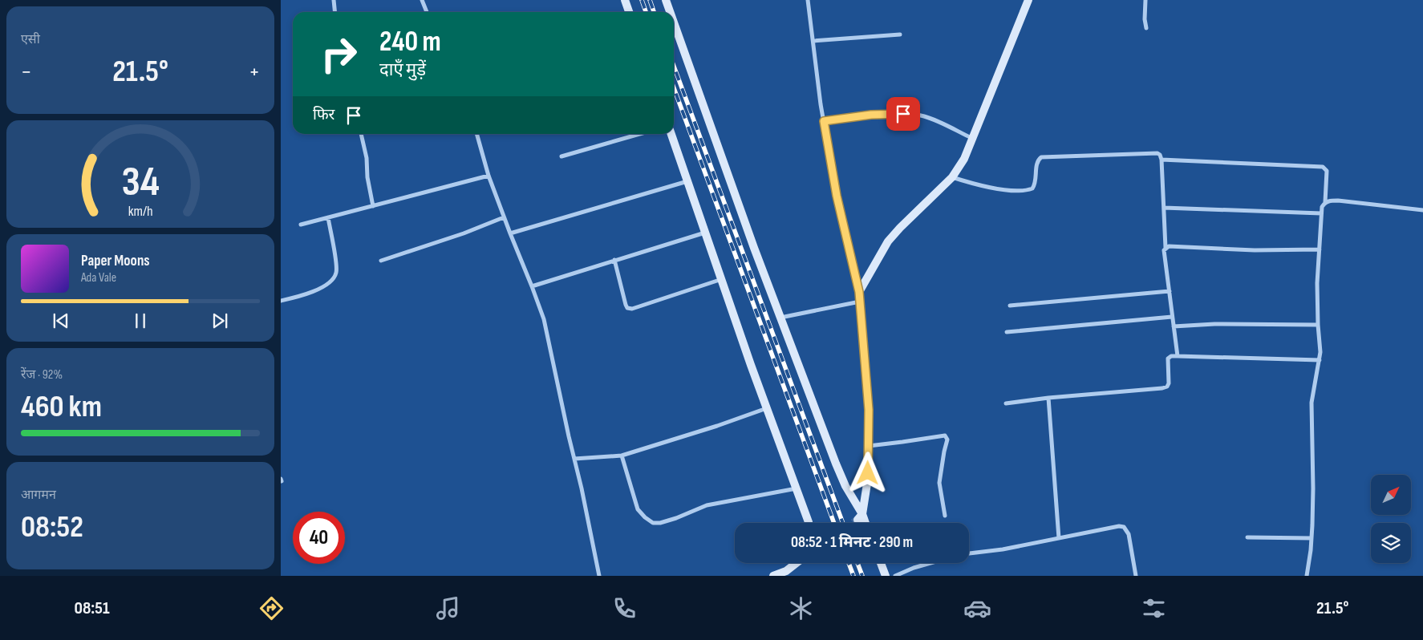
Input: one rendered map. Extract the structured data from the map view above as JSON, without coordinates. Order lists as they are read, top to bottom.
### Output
{
  "north": "top right",
  "page": {
    "tile": [
      "एसी",
      ["रेंज · 92%", "460 km"],
      ["आगमन", "08:52"]
    ],
    "turn": ["240 m", "दाएँ मुड़ें"],
    "heat": ["−", "21.5°", "+"],
    "then": "फिर",
    "song": ["Paper Moons", "Ada Vale"],
    "limit": "40",
    "trip": "08:52 · 1 मिनट · 290 m",
    "tabs": ["08:51", "21.5°"],
    "gauge": ["34", "km/h"]
  }
}
